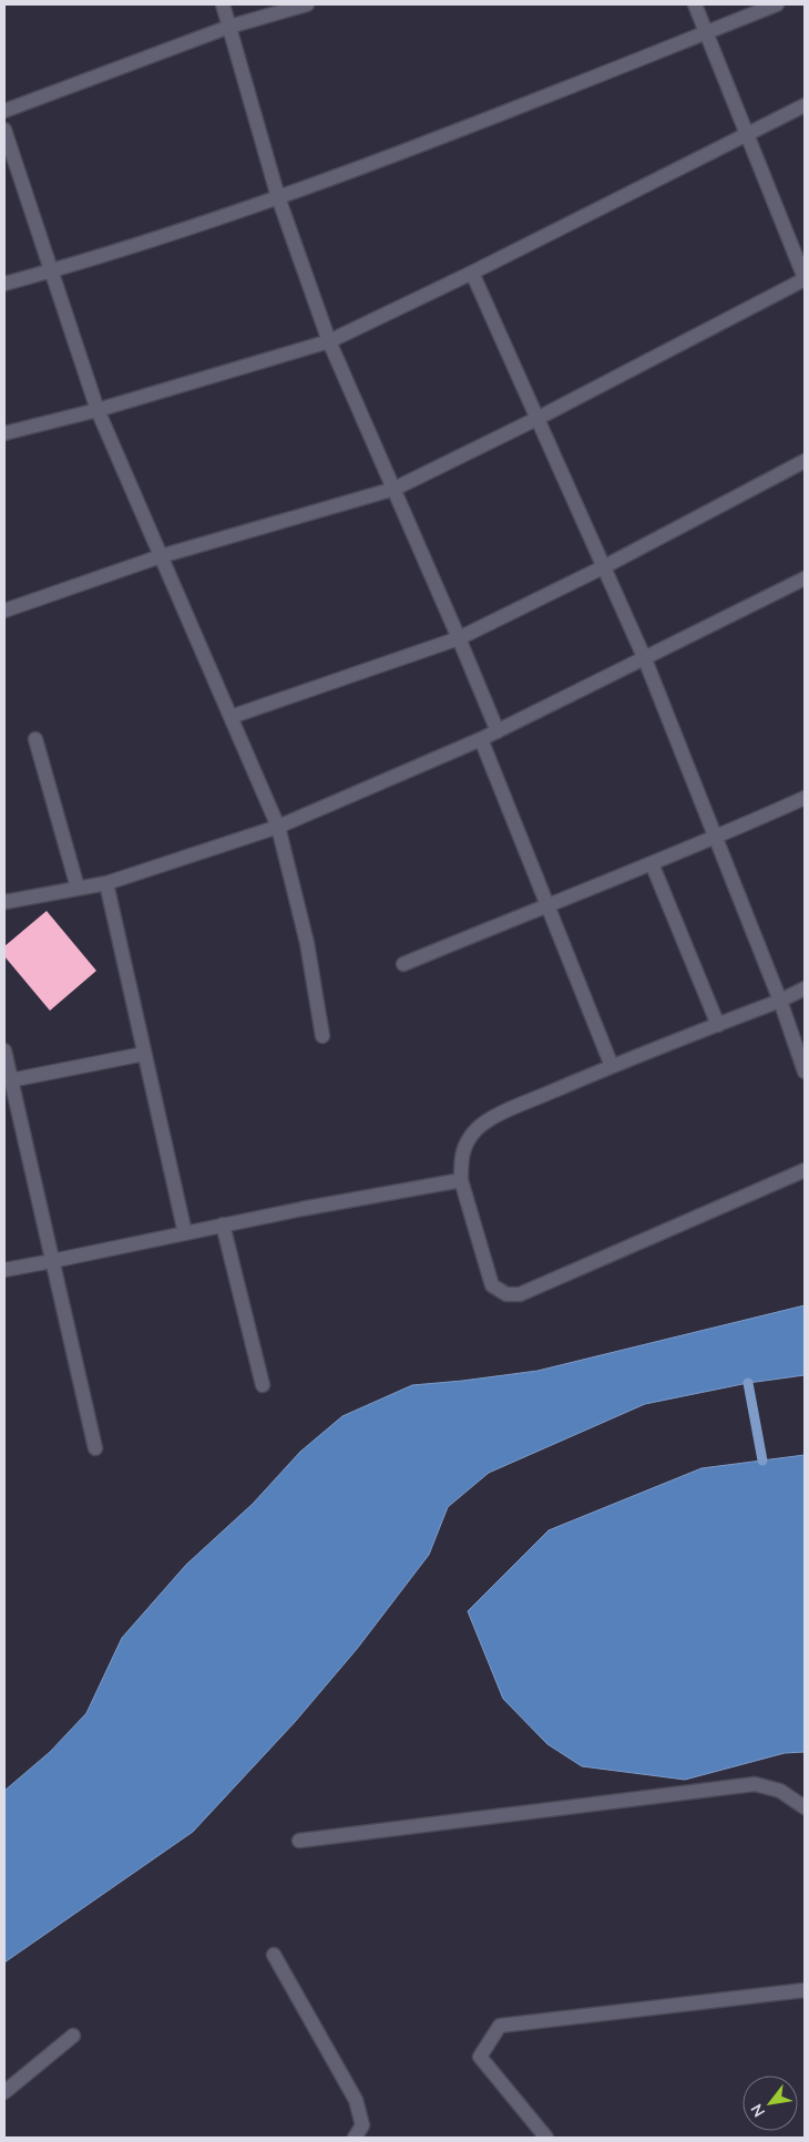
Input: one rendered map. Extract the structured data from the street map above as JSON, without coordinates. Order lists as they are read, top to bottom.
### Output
{
  "north": "bottom left"
}
